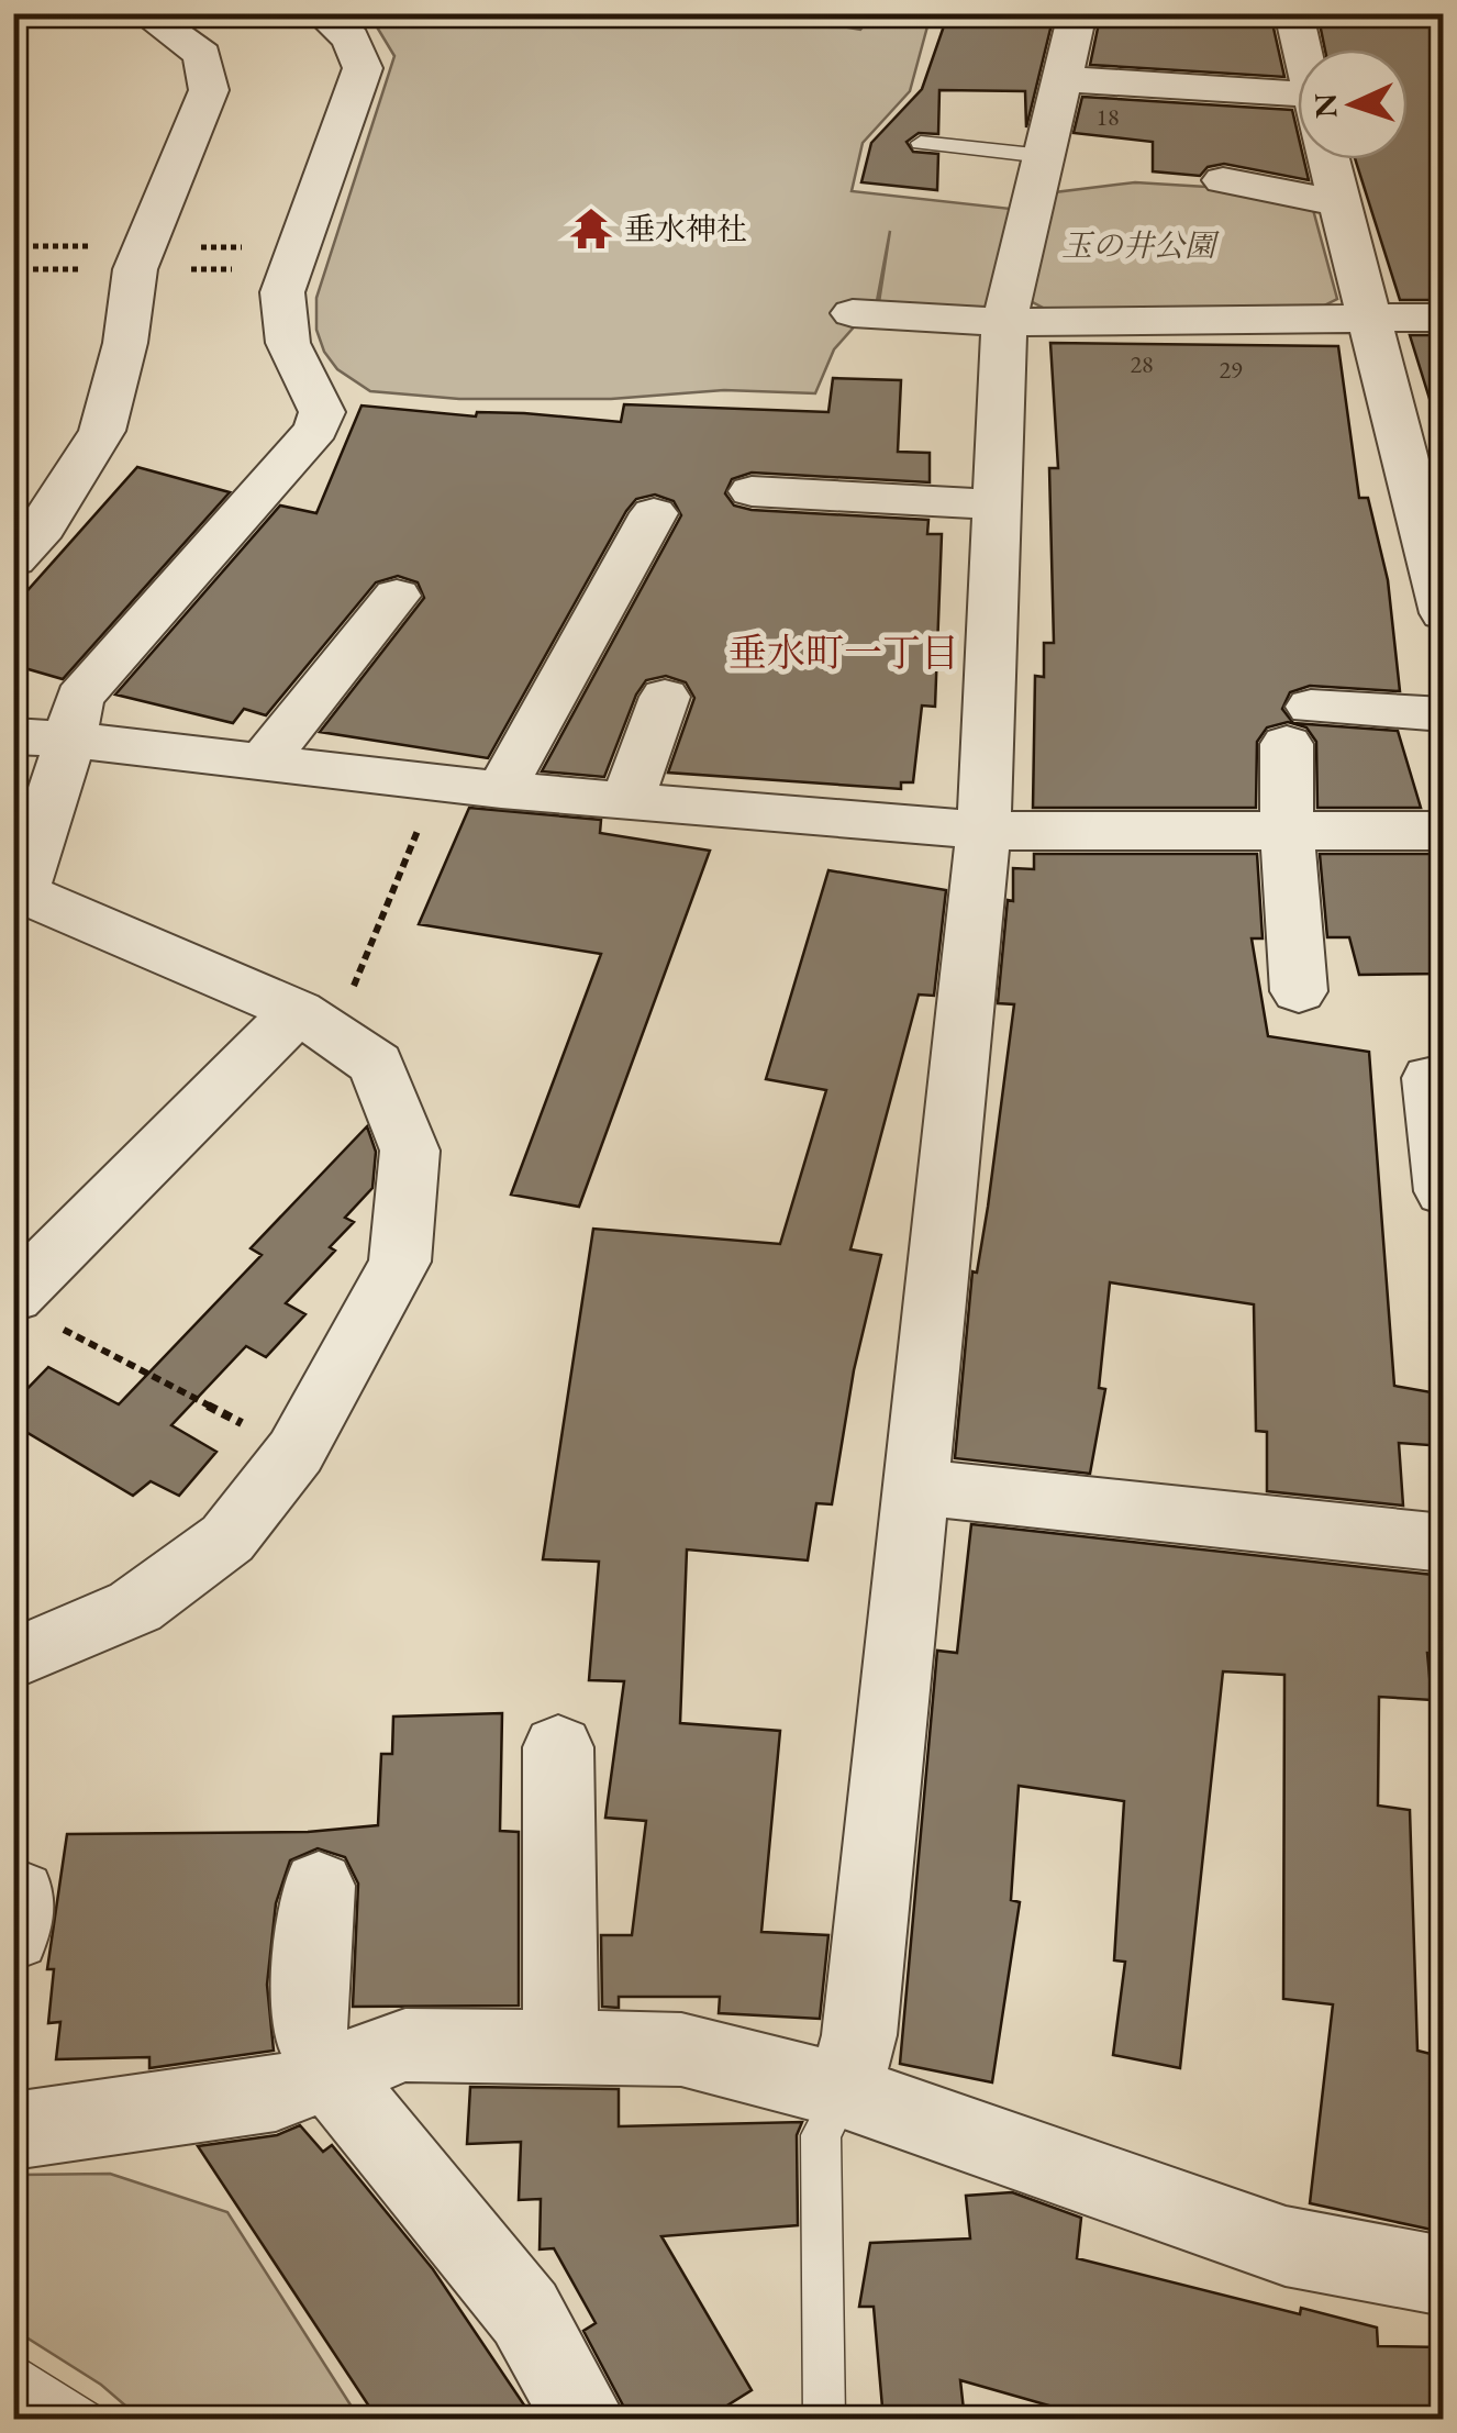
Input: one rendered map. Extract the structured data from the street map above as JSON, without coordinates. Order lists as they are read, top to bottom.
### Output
{
  "districts": ["垂水町一丁目"],
  "parks": ["玉の井公園"],
  "places": {
    "temple": ["垂水神社"]
  },
  "house_numbers": ["18", "28", "29"],
  "north": "left"
}
